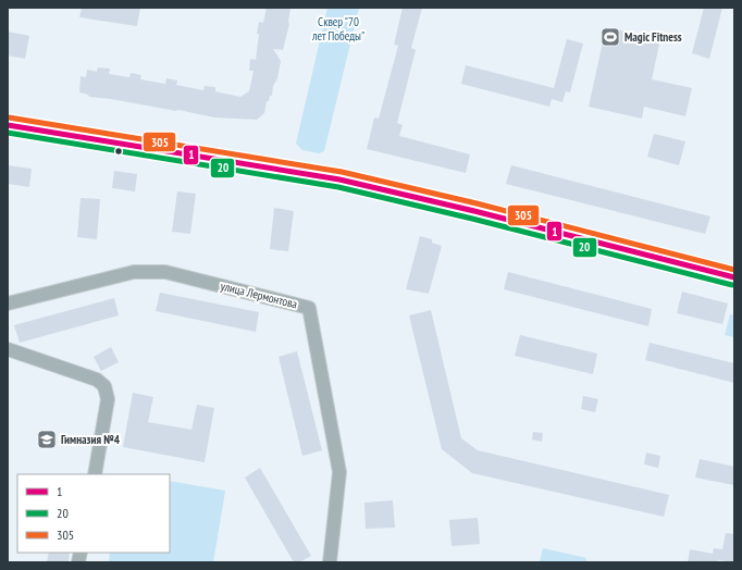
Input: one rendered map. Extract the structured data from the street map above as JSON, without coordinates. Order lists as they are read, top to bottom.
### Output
{
  "streets": {
    "street": ["улица Лермонтова"]
  },
  "parks": ["Сквер \"70 лет Победы\""],
  "places": {
    "sports": ["Magic Fitness"],
    "school or university": ["Гимназия №4"]
  },
  "lines": ["transit line 305", "transit line 1", "transit line 20"],
  "legend": ["1", "20", "305"]
}
